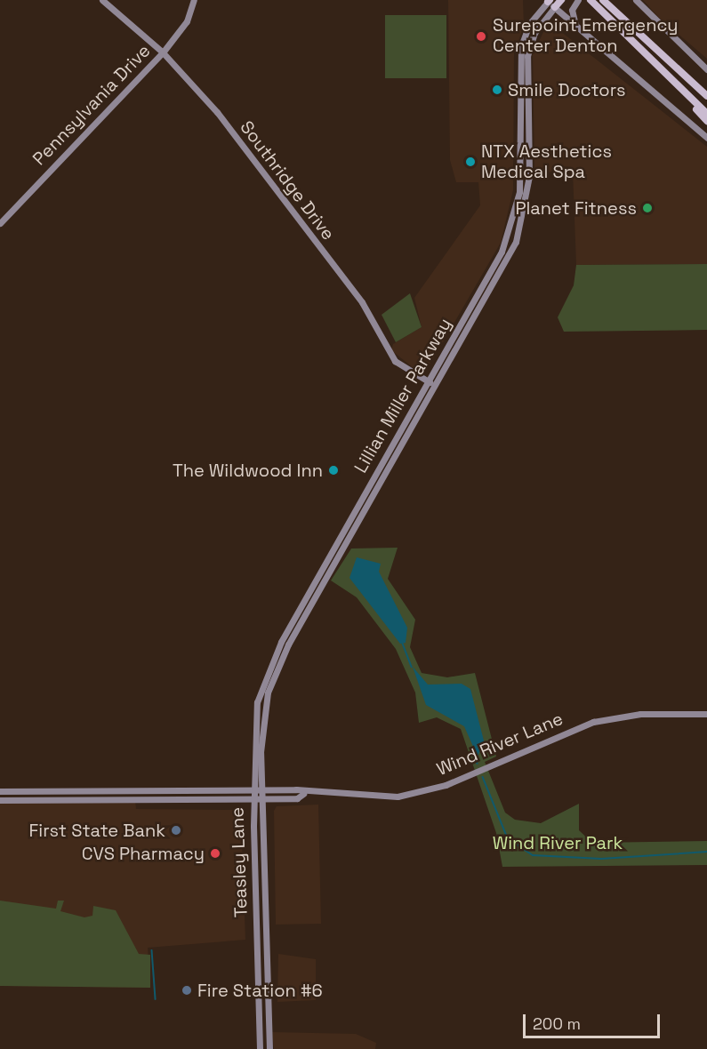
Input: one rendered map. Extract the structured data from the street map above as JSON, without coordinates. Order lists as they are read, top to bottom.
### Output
{
  "streets": {
    "main road": [
      "Pennsylvania Drive",
      "Southridge Drive",
      "Lillian Miller Parkway",
      "Wind River Lane",
      "Teasley Lane"
    ]
  },
  "crossings": [
    ["Pennsylvania Drive", "Southridge Drive"],
    ["Southridge Drive", "Lillian Miller Parkway"],
    ["Lillian Miller Parkway", "Wind River Lane"],
    ["Lillian Miller Parkway", "Teasley Lane"],
    ["Wind River Lane", "Teasley Lane"]
  ],
  "parks": ["Wind River Park"],
  "places": [
    "Surepoint Emergency Center Denton",
    "Smile Doctors",
    "NTX Aesthetics Medical Spa",
    "Planet Fitness",
    "The Wildwood Inn",
    "First State Bank",
    "CVS Pharmacy",
    "Fire Station #6"
  ],
  "scale_bar": "200 m"
}
